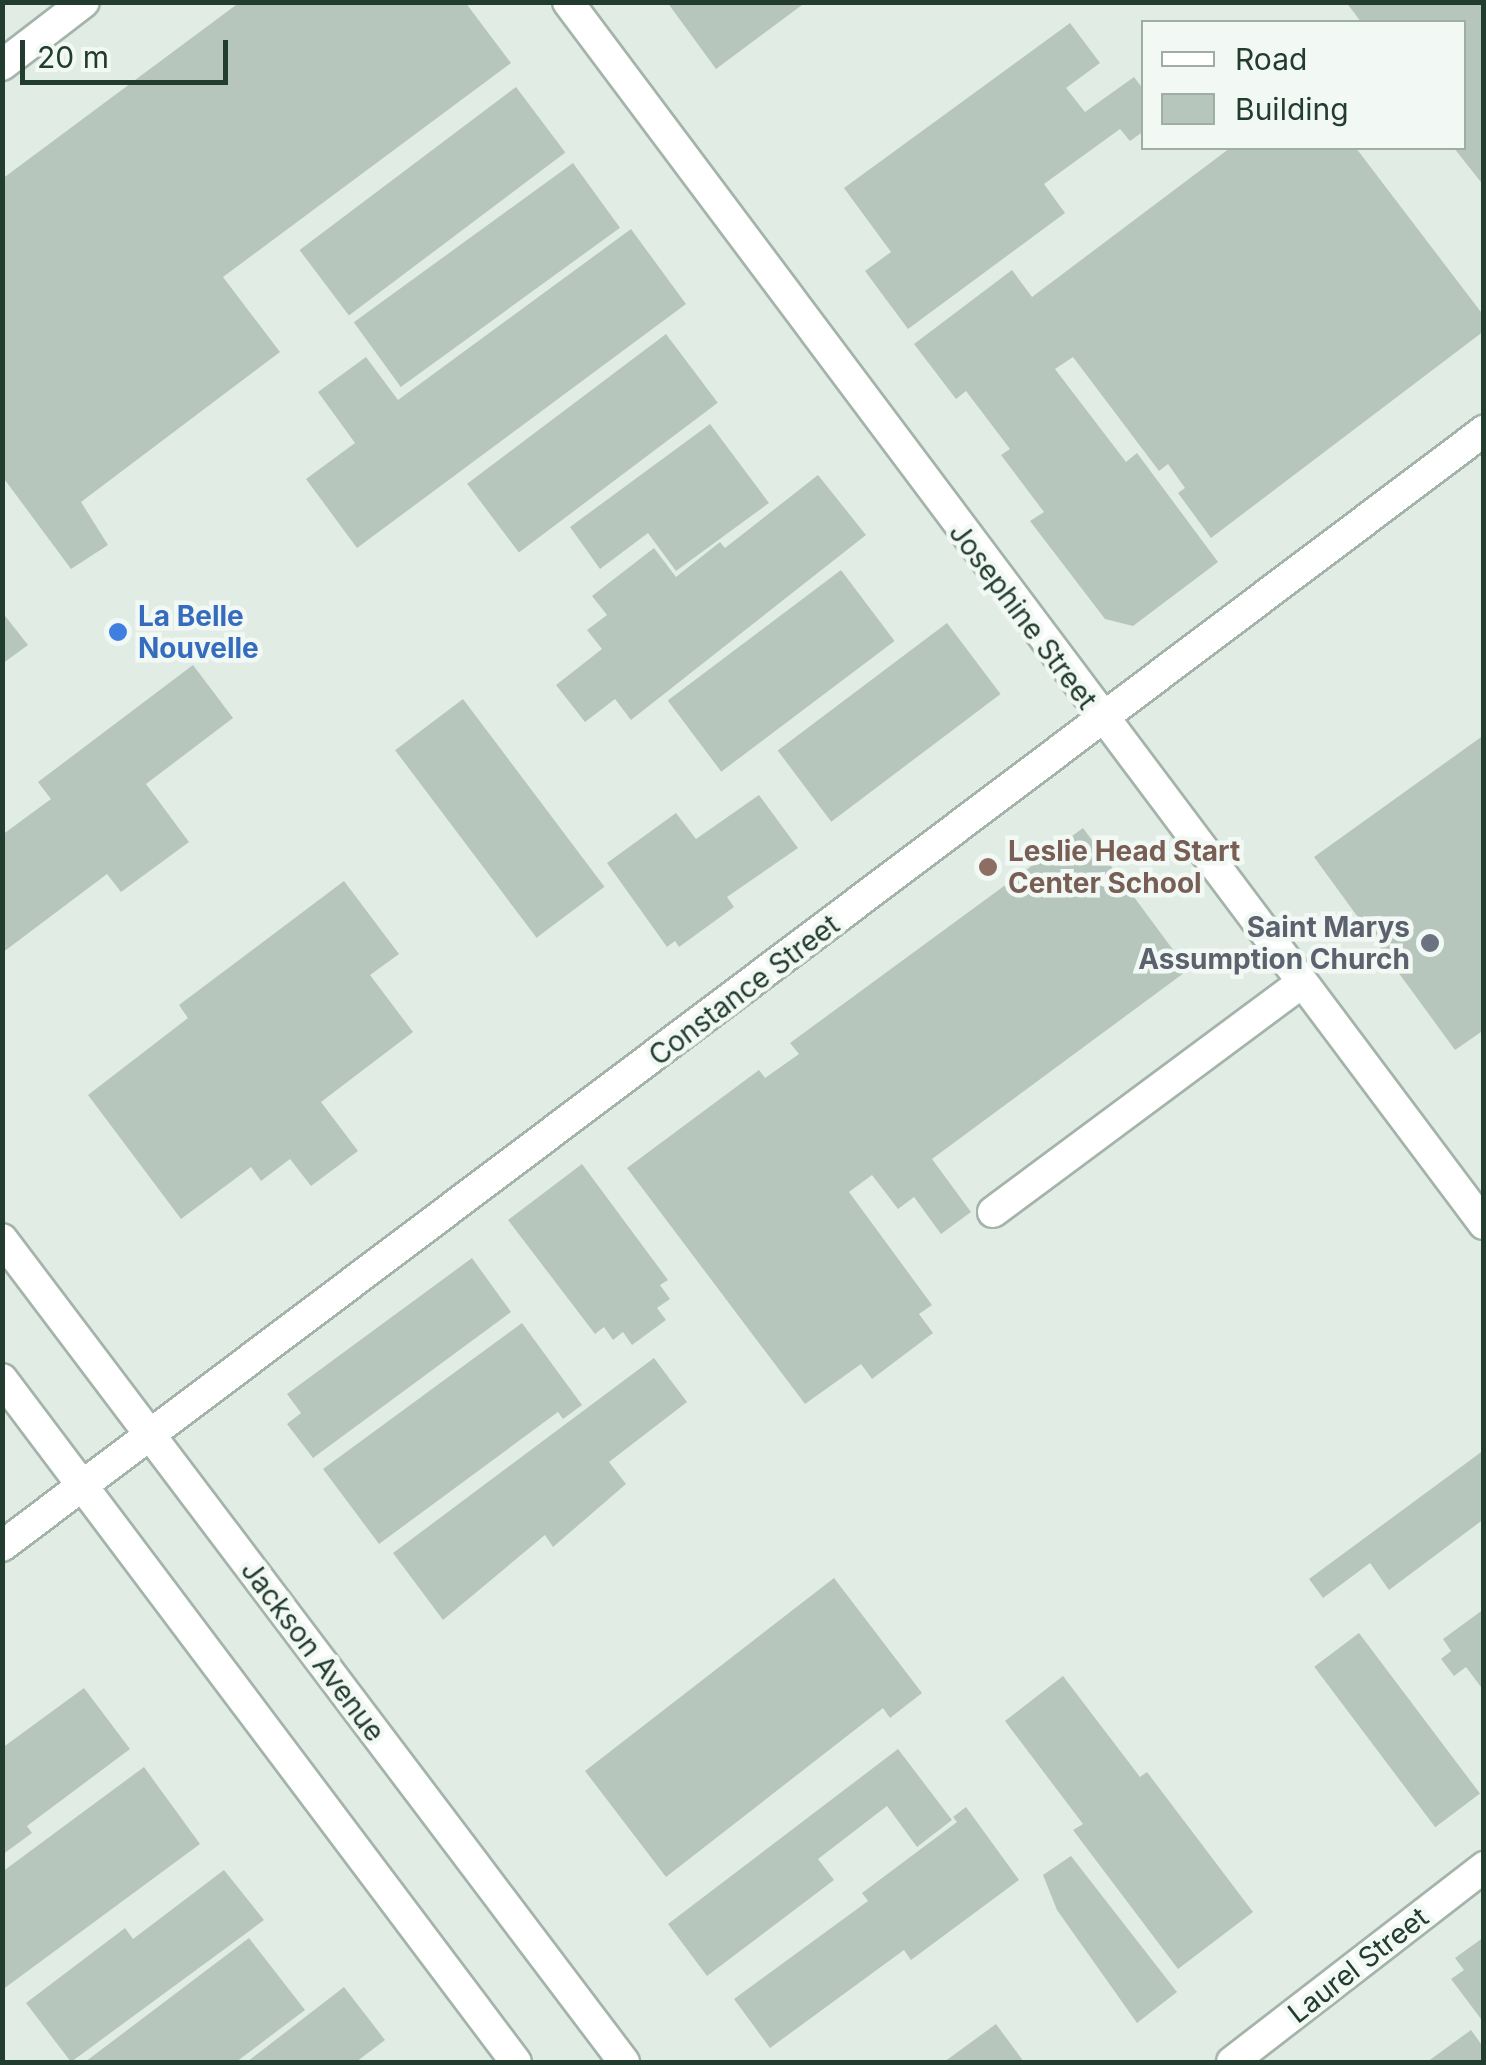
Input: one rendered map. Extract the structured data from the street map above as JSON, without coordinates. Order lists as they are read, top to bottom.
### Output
{
  "streets": {
    "street": [
      "Josephine Street",
      "Constance Street",
      "Jackson Avenue",
      "Laurel Street"
    ]
  },
  "crossings": [
    ["Josephine Street", "Constance Street"],
    ["Constance Street", "Jackson Avenue"]
  ],
  "places": ["La Belle Nouvelle", "Leslie Head Start Center School", "Saint Marys Assumption Church"],
  "legend": ["Road", "Building"],
  "scale_bar": "20 m"
}
